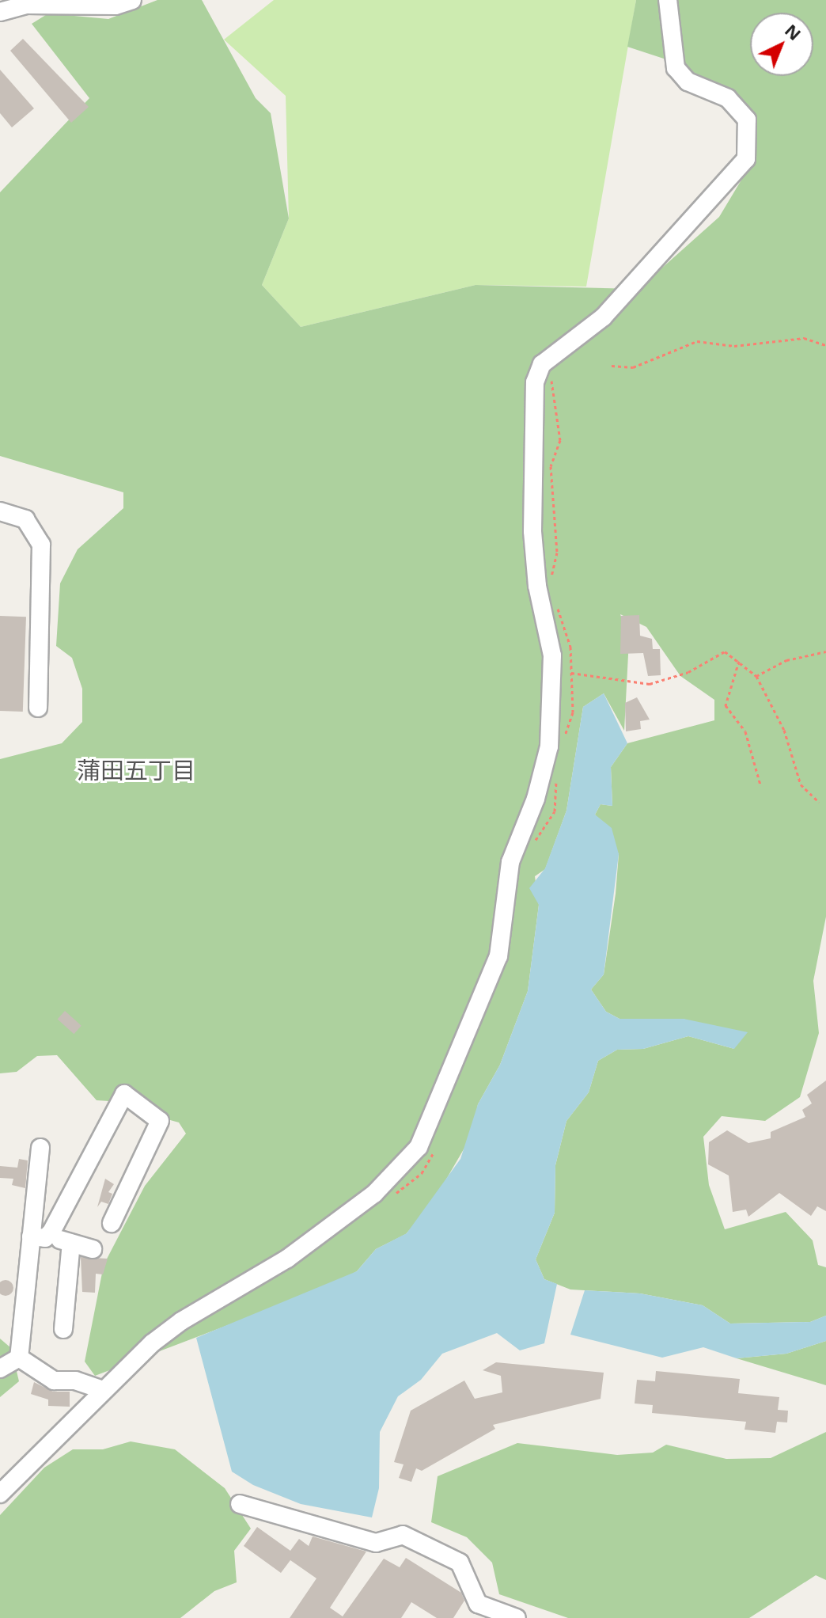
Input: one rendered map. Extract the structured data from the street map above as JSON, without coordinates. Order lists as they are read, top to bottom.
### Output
{
  "districts": ["蒲田五丁目"],
  "north": "top right"
}
